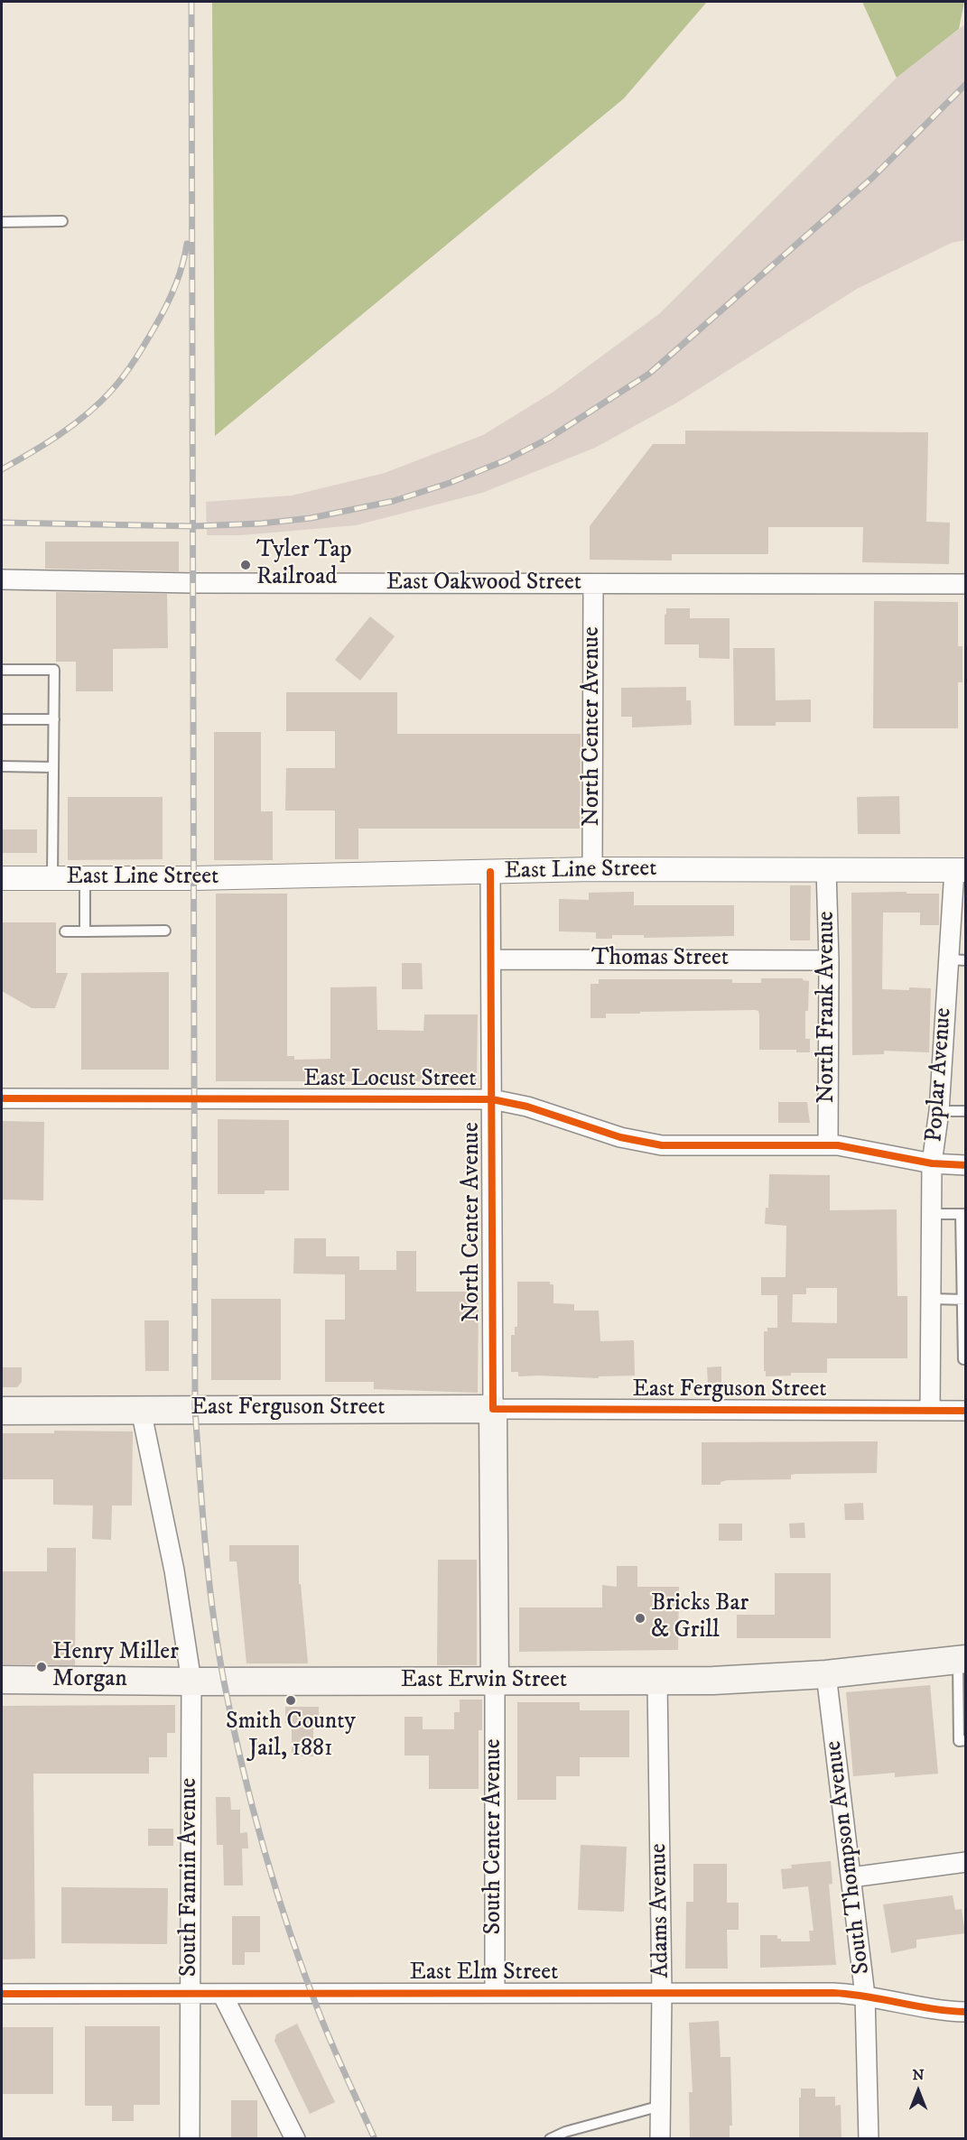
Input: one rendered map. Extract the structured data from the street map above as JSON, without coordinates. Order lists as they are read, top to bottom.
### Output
{
  "streets": {
    "main road": ["North Center Avenue", "East Ferguson Street", "East Erwin Street"],
    "street": [
      "East Oakwood Street",
      "East Line Street",
      "Thomas Street",
      "North Frank Avenue",
      "Poplar Avenue",
      "East Locust Street",
      "South Center Avenue",
      "South Thompson Avenue",
      "South Fannin Avenue",
      "Adams Avenue",
      "East Elm Street"
    ]
  },
  "crossings": [
    ["East Oakwood Street", "North Center Avenue"],
    ["North Center Avenue", "East Line Street"],
    ["North Center Avenue", "Thomas Street"],
    ["North Center Avenue", "East Locust Street"],
    ["North Center Avenue", "East Ferguson Street"],
    ["North Center Avenue", "East Erwin Street"],
    ["North Center Avenue", "South Center Avenue"],
    ["East Line Street", "North Frank Avenue"],
    ["East Line Street", "Poplar Avenue"],
    ["Thomas Street", "North Frank Avenue"],
    ["North Frank Avenue", "East Locust Street"],
    ["Poplar Avenue", "East Locust Street"],
    ["Poplar Avenue", "East Ferguson Street"],
    ["East Ferguson Street", "South Fannin Avenue"],
    ["East Erwin Street", "South Center Avenue"],
    ["East Erwin Street", "South Thompson Avenue"],
    ["East Erwin Street", "South Fannin Avenue"],
    ["East Erwin Street", "Adams Avenue"],
    ["South Center Avenue", "East Elm Street"],
    ["South Thompson Avenue", "East Elm Street"],
    ["South Fannin Avenue", "East Elm Street"],
    ["Adams Avenue", "East Elm Street"]
  ],
  "places": [
    "Tyler Tap Railroad",
    "Bricks Bar & Grill",
    "Henry Miller Morgan",
    "Smith County Jail, 1881"
  ],
  "north": "top"
}
